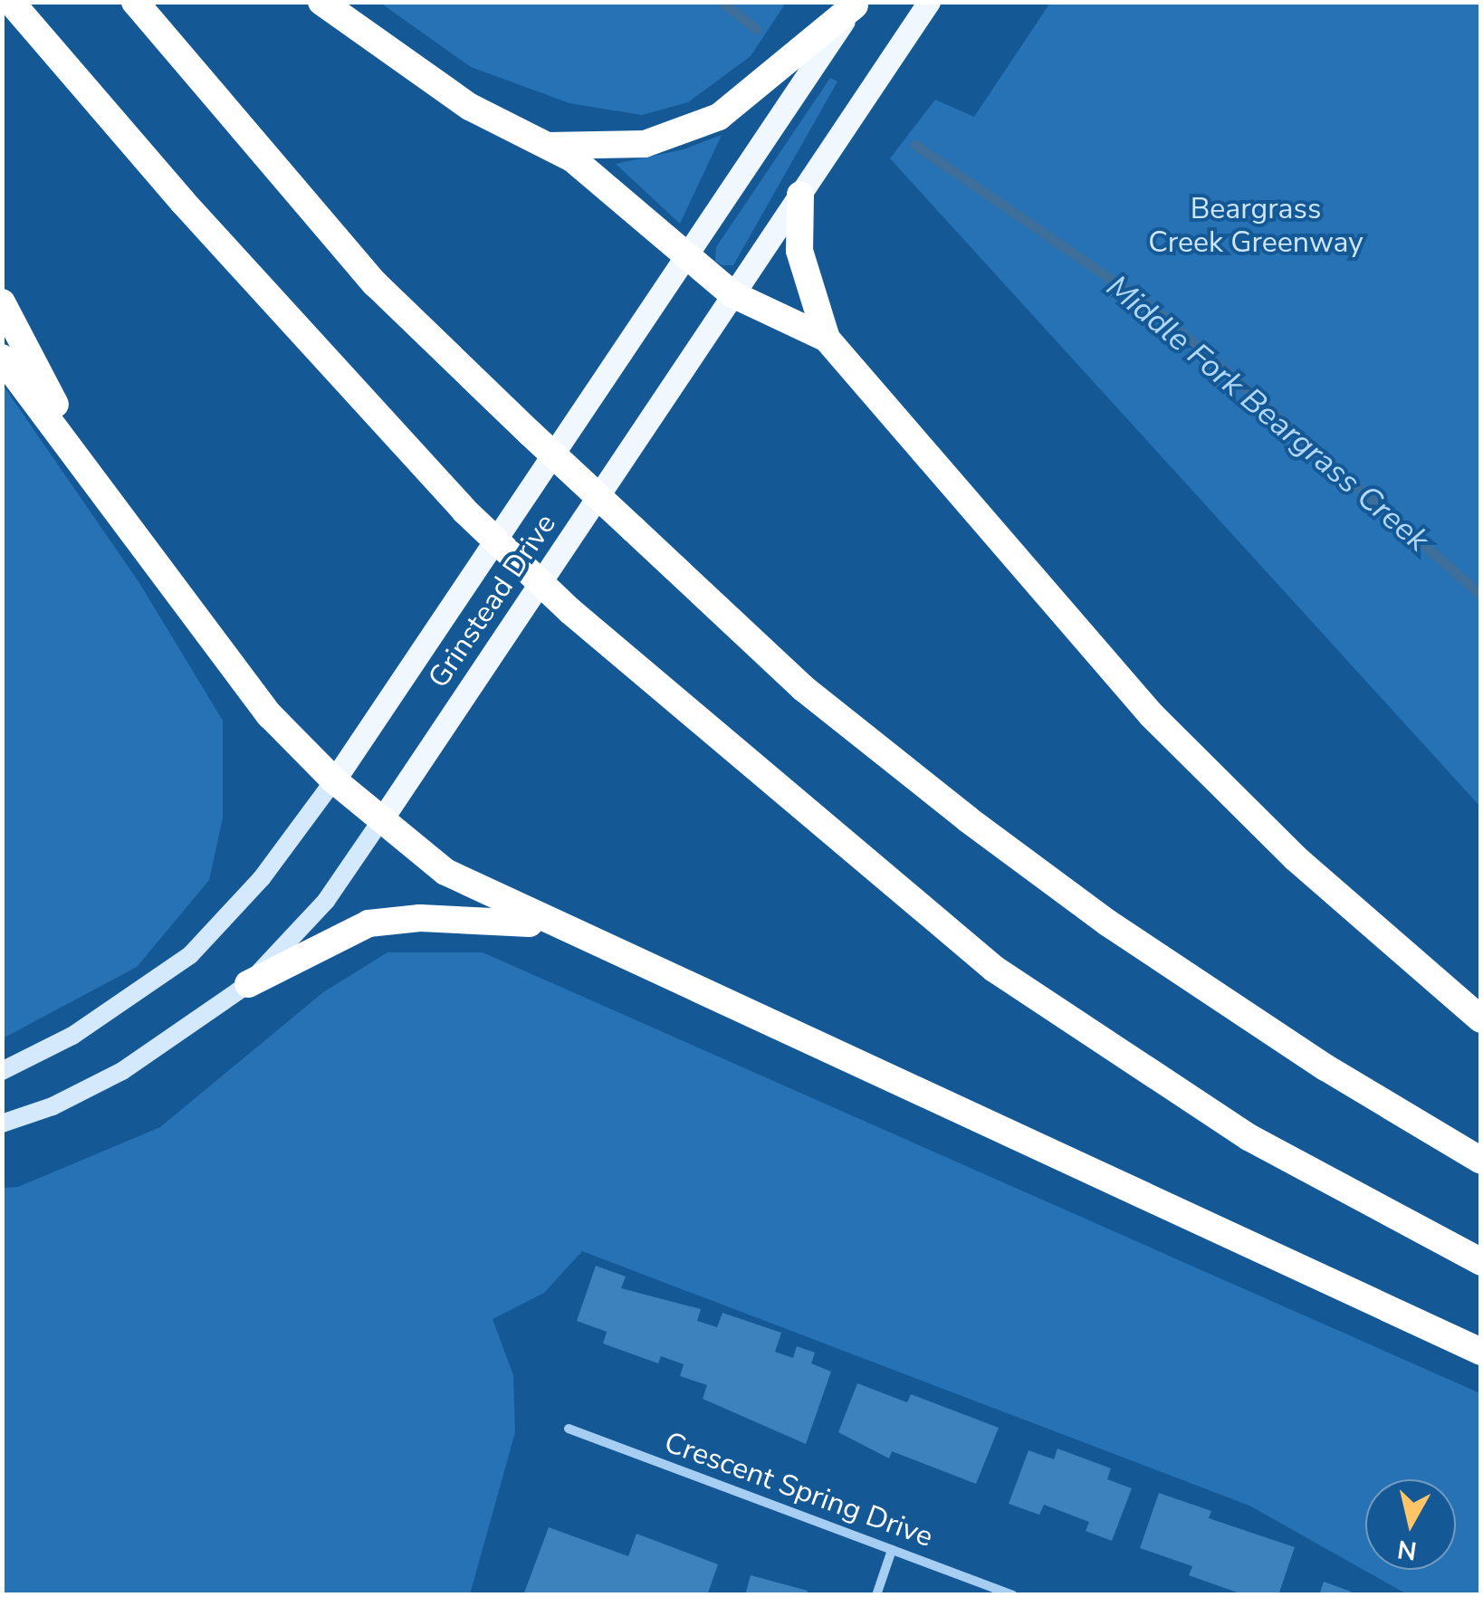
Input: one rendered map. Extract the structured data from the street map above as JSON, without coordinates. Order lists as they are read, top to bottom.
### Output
{
  "streets": {
    "main road": ["Grinstead Drive"],
    "street": ["Crescent Spring Drive"]
  },
  "water": ["Middle Fork Beargrass Creek"],
  "parks": ["Beargrass Creek Greenway"],
  "north": "bottom"
}
